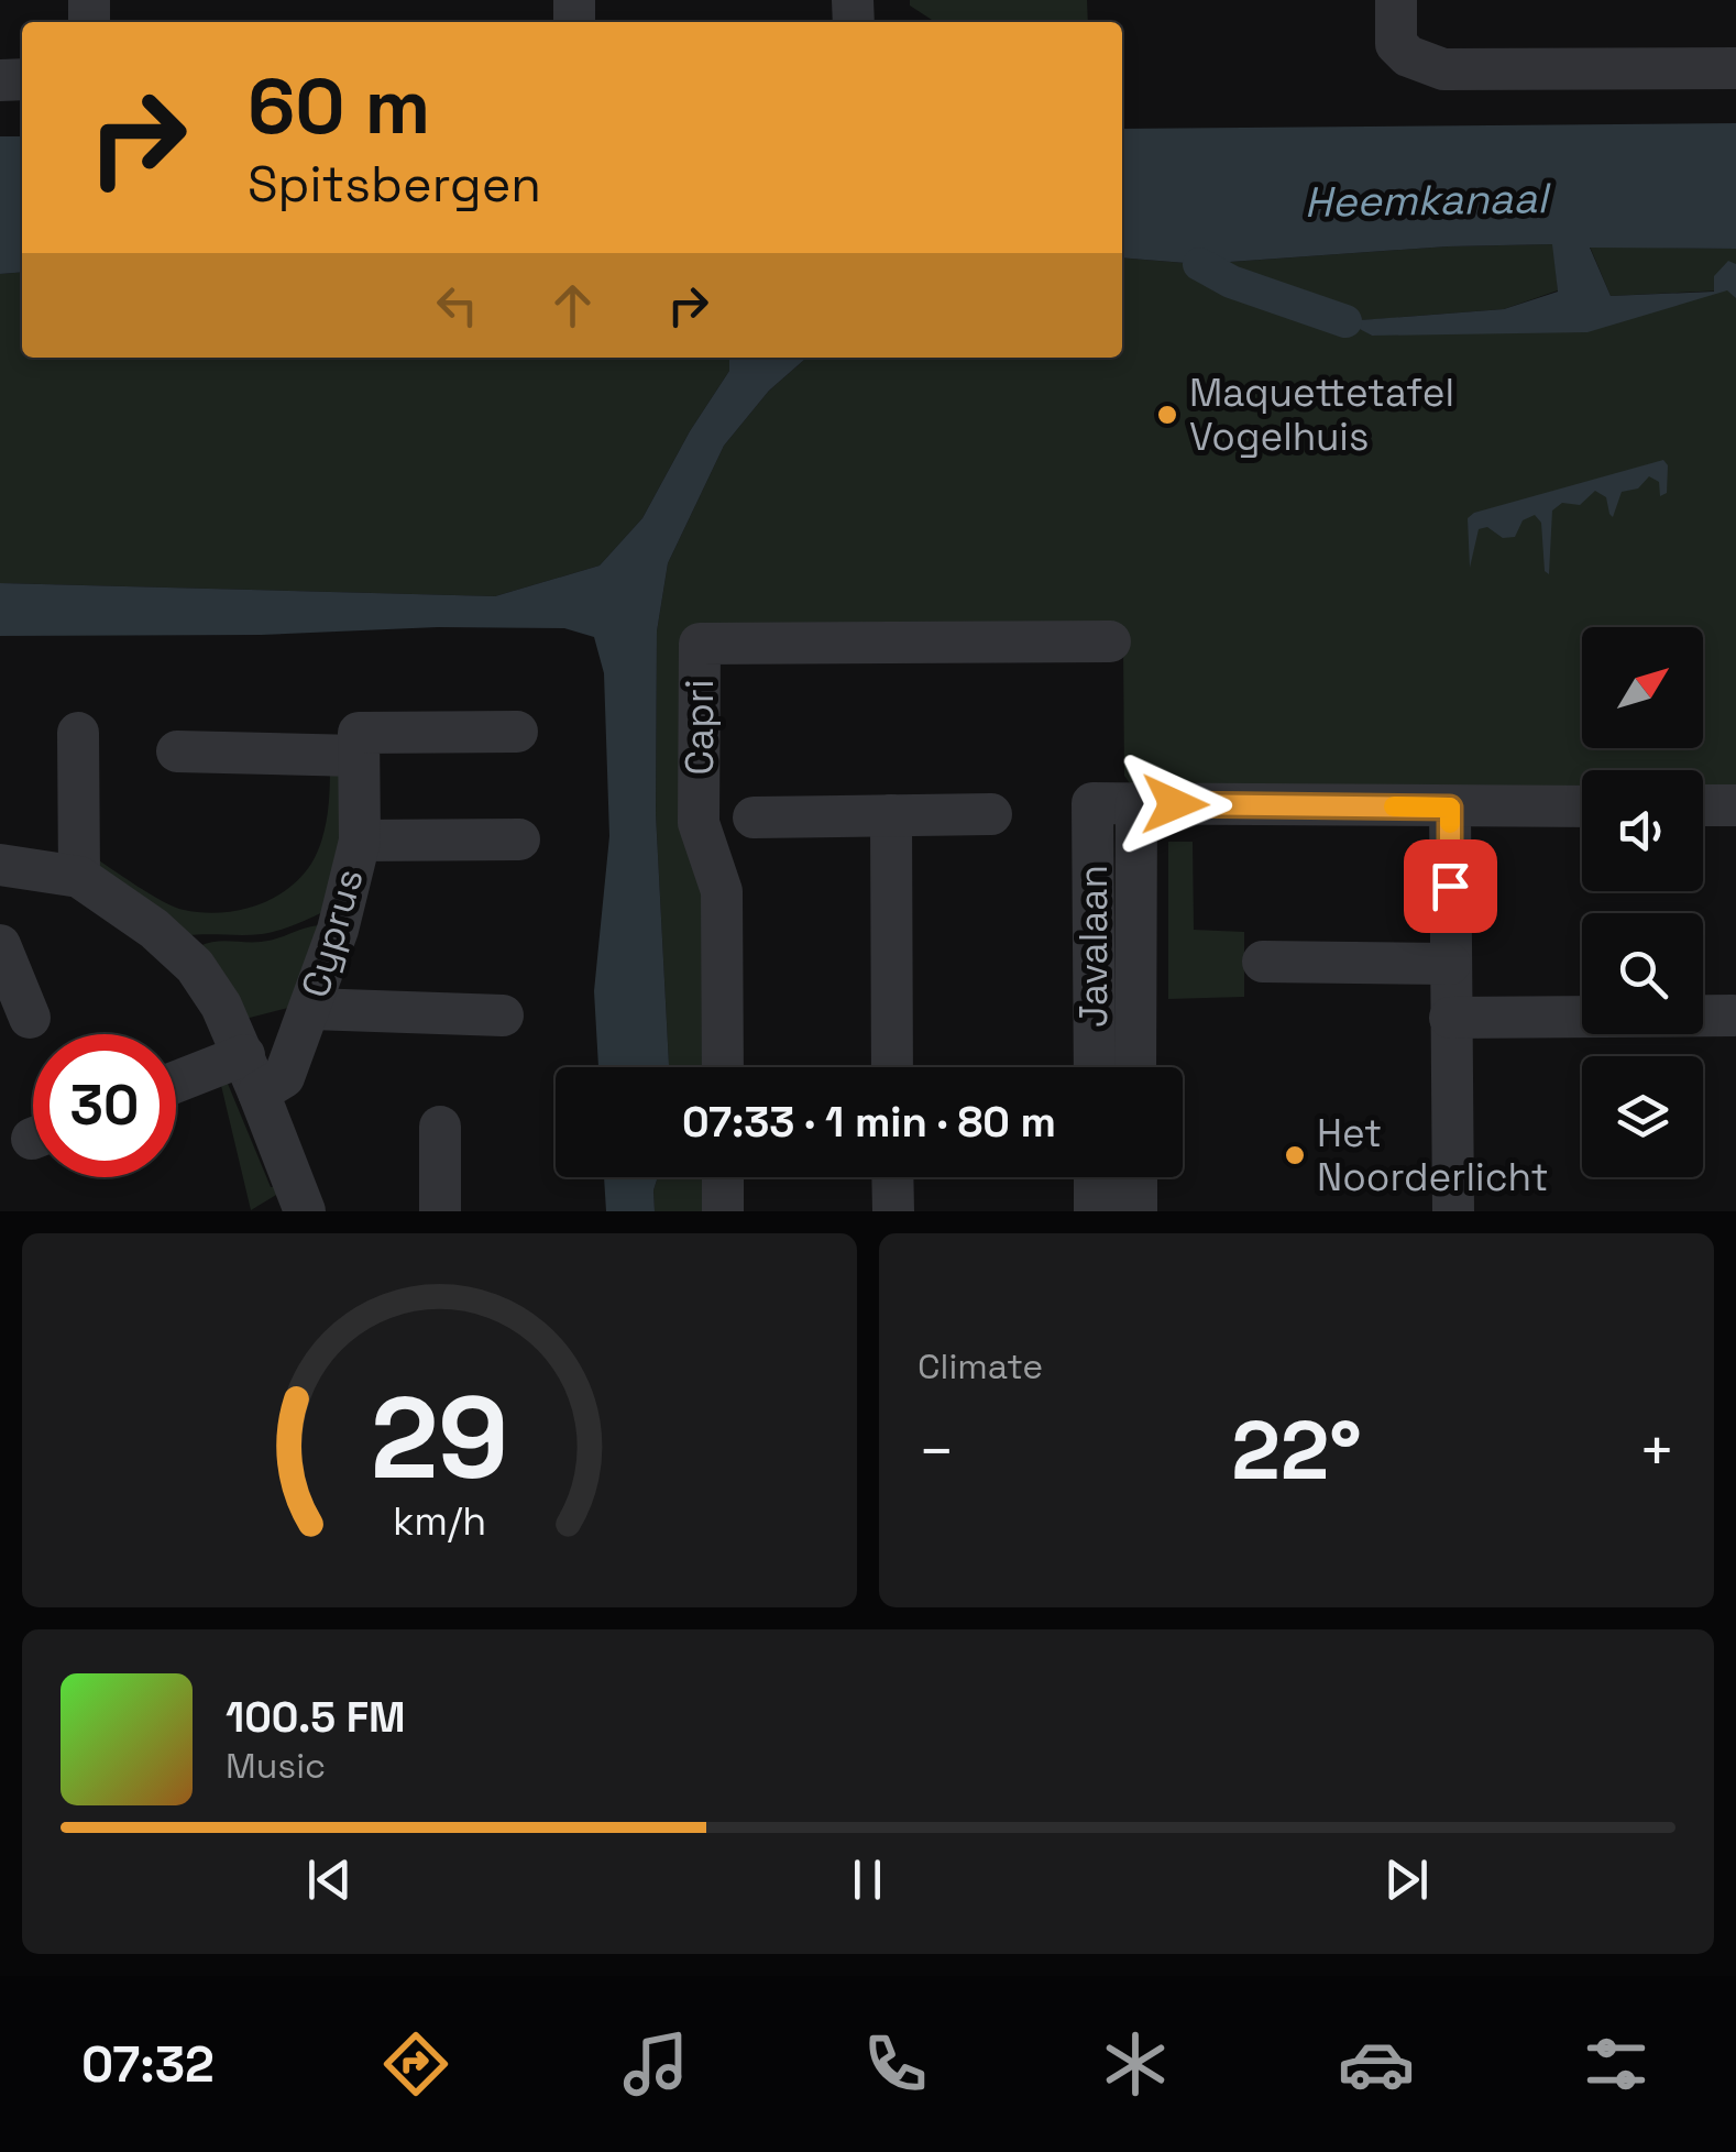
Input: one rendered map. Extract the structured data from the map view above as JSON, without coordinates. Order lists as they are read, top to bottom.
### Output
{
  "streets": {
    "street": ["Capri", "Cyprus", "Javalaan"]
  },
  "water": ["Heemkanaal"],
  "places": ["Maquettetafel Vogelhuis", "Het Noorderlicht"],
  "north": "top right",
  "page": {
    "turn": ["60 m", "Spitsbergen"],
    "limit": "30",
    "trip": "07:33 · 1 min · 80 m",
    "tile": "Climate",
    "heat": ["−", "22°", "+"],
    "song": ["100.5 FM", "Music"],
    "tabs": "07:32",
    "gauge": ["29", "km/h"]
  }
}
